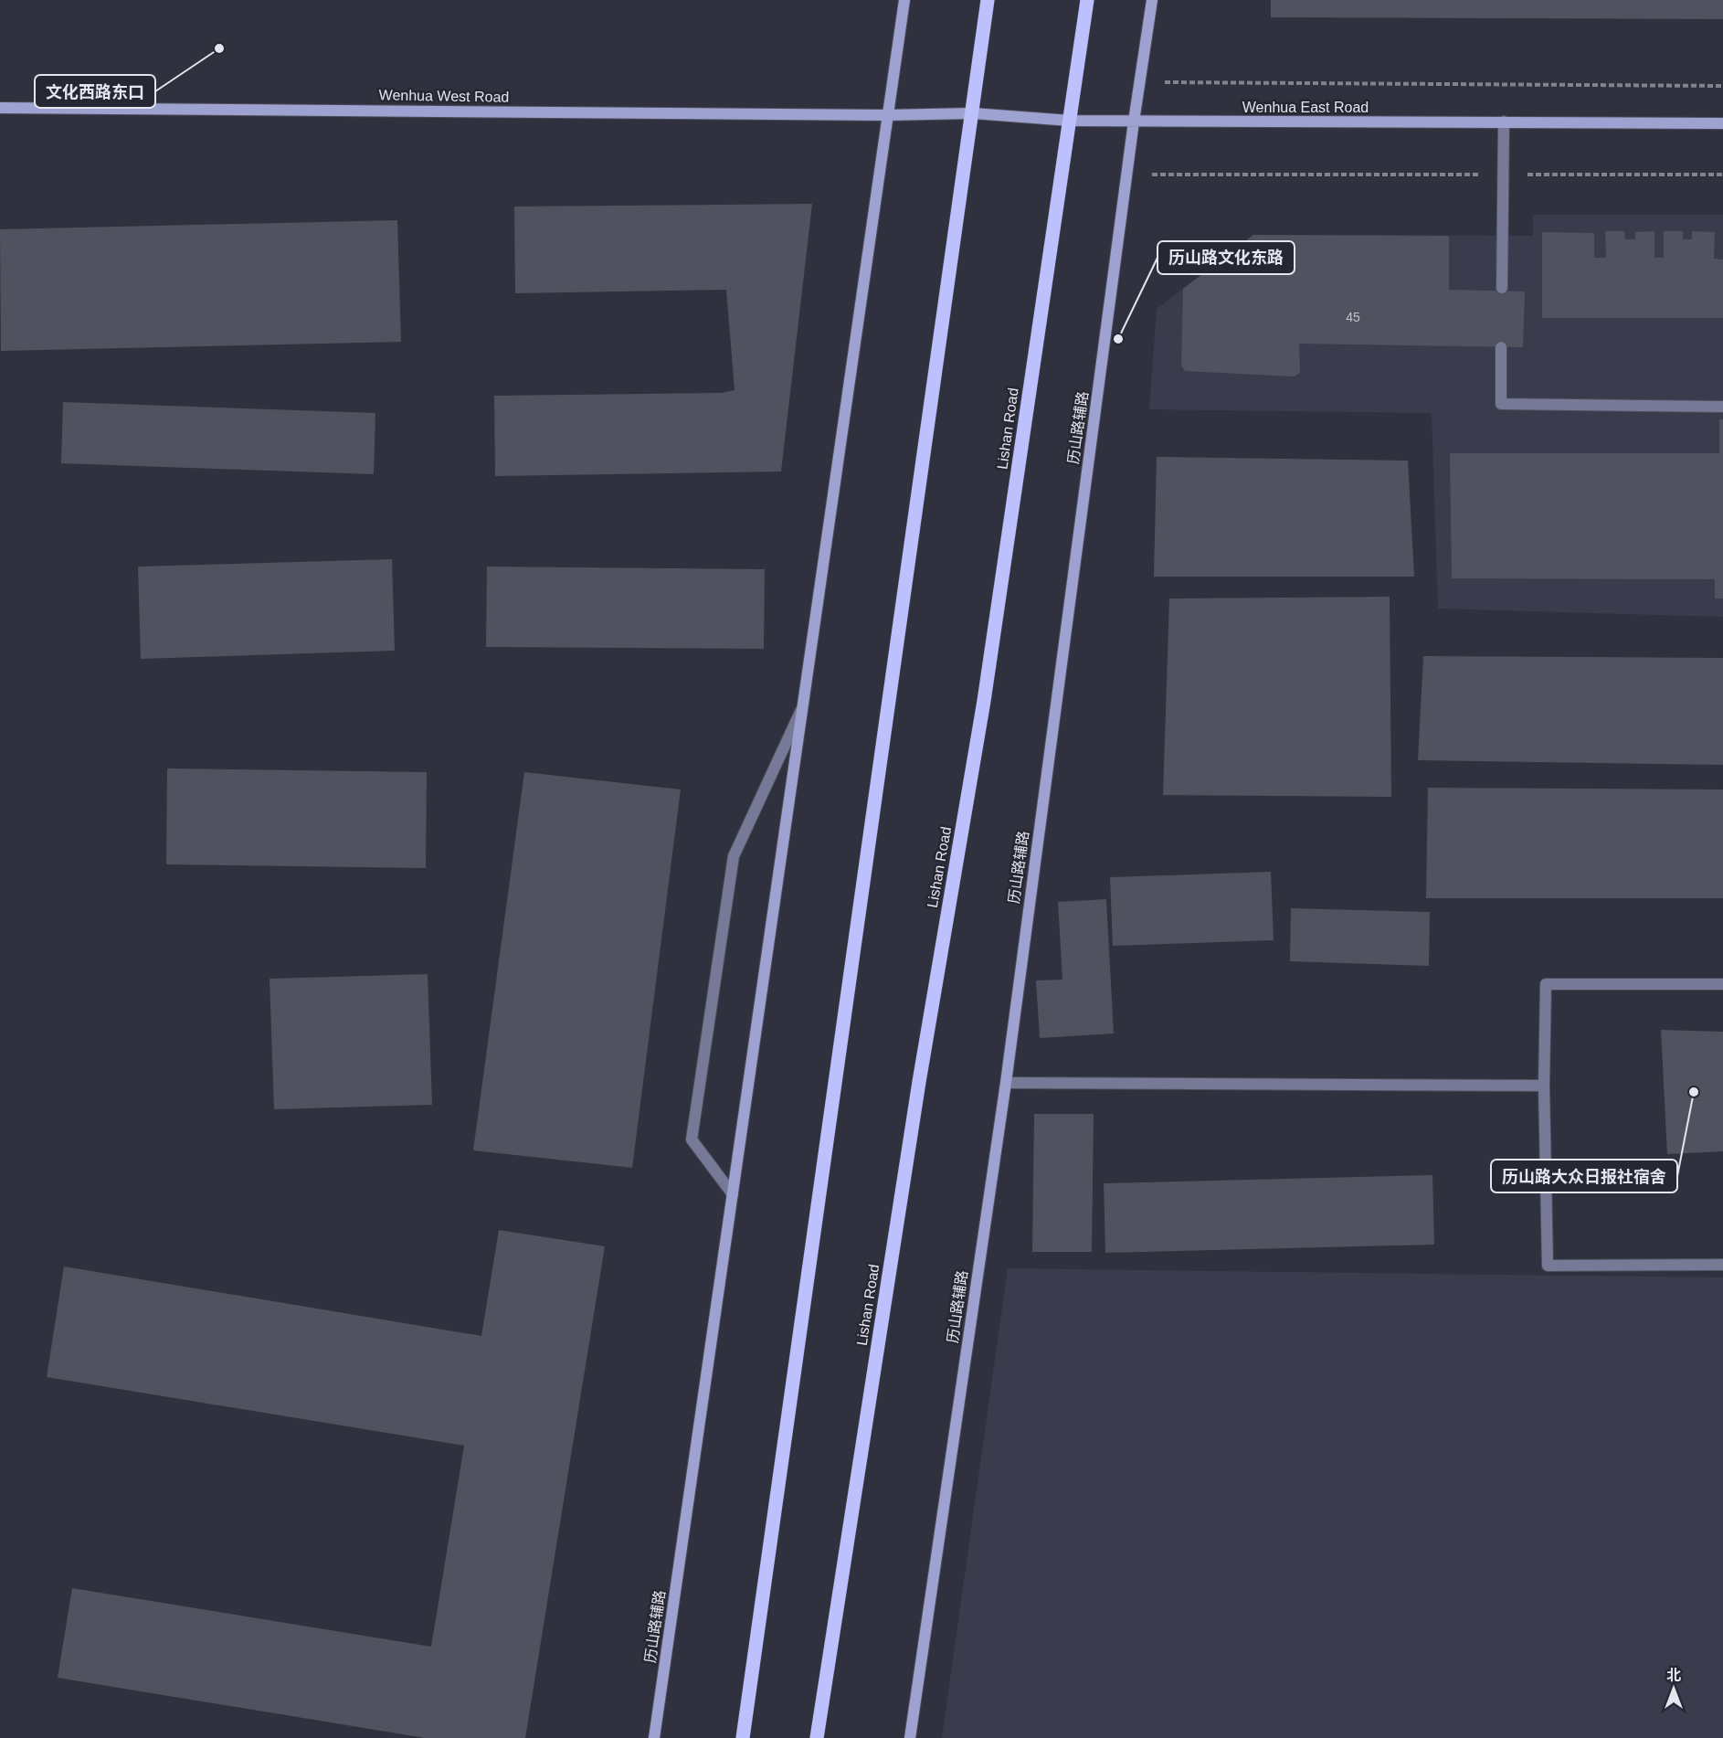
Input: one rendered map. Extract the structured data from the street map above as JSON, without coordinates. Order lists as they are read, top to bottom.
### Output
{
  "streets": {
    "main road": ["Lishan Road"],
    "street": ["Wenhua West Road", "Wenhua East Road", "历山路辅路"]
  },
  "crossings": [
    ["Wenhua West Road", "Wenhua East Road"],
    ["Wenhua West Road", "历山路辅路"],
    ["Wenhua East Road", "历山路辅路"],
    ["Wenhua East Road", "Lishan Road"]
  ],
  "places": ["文化西路东口", "历山路文化东路", "历山路大众日报社宿舍"],
  "house_numbers": ["45"],
  "north": "top"
}
